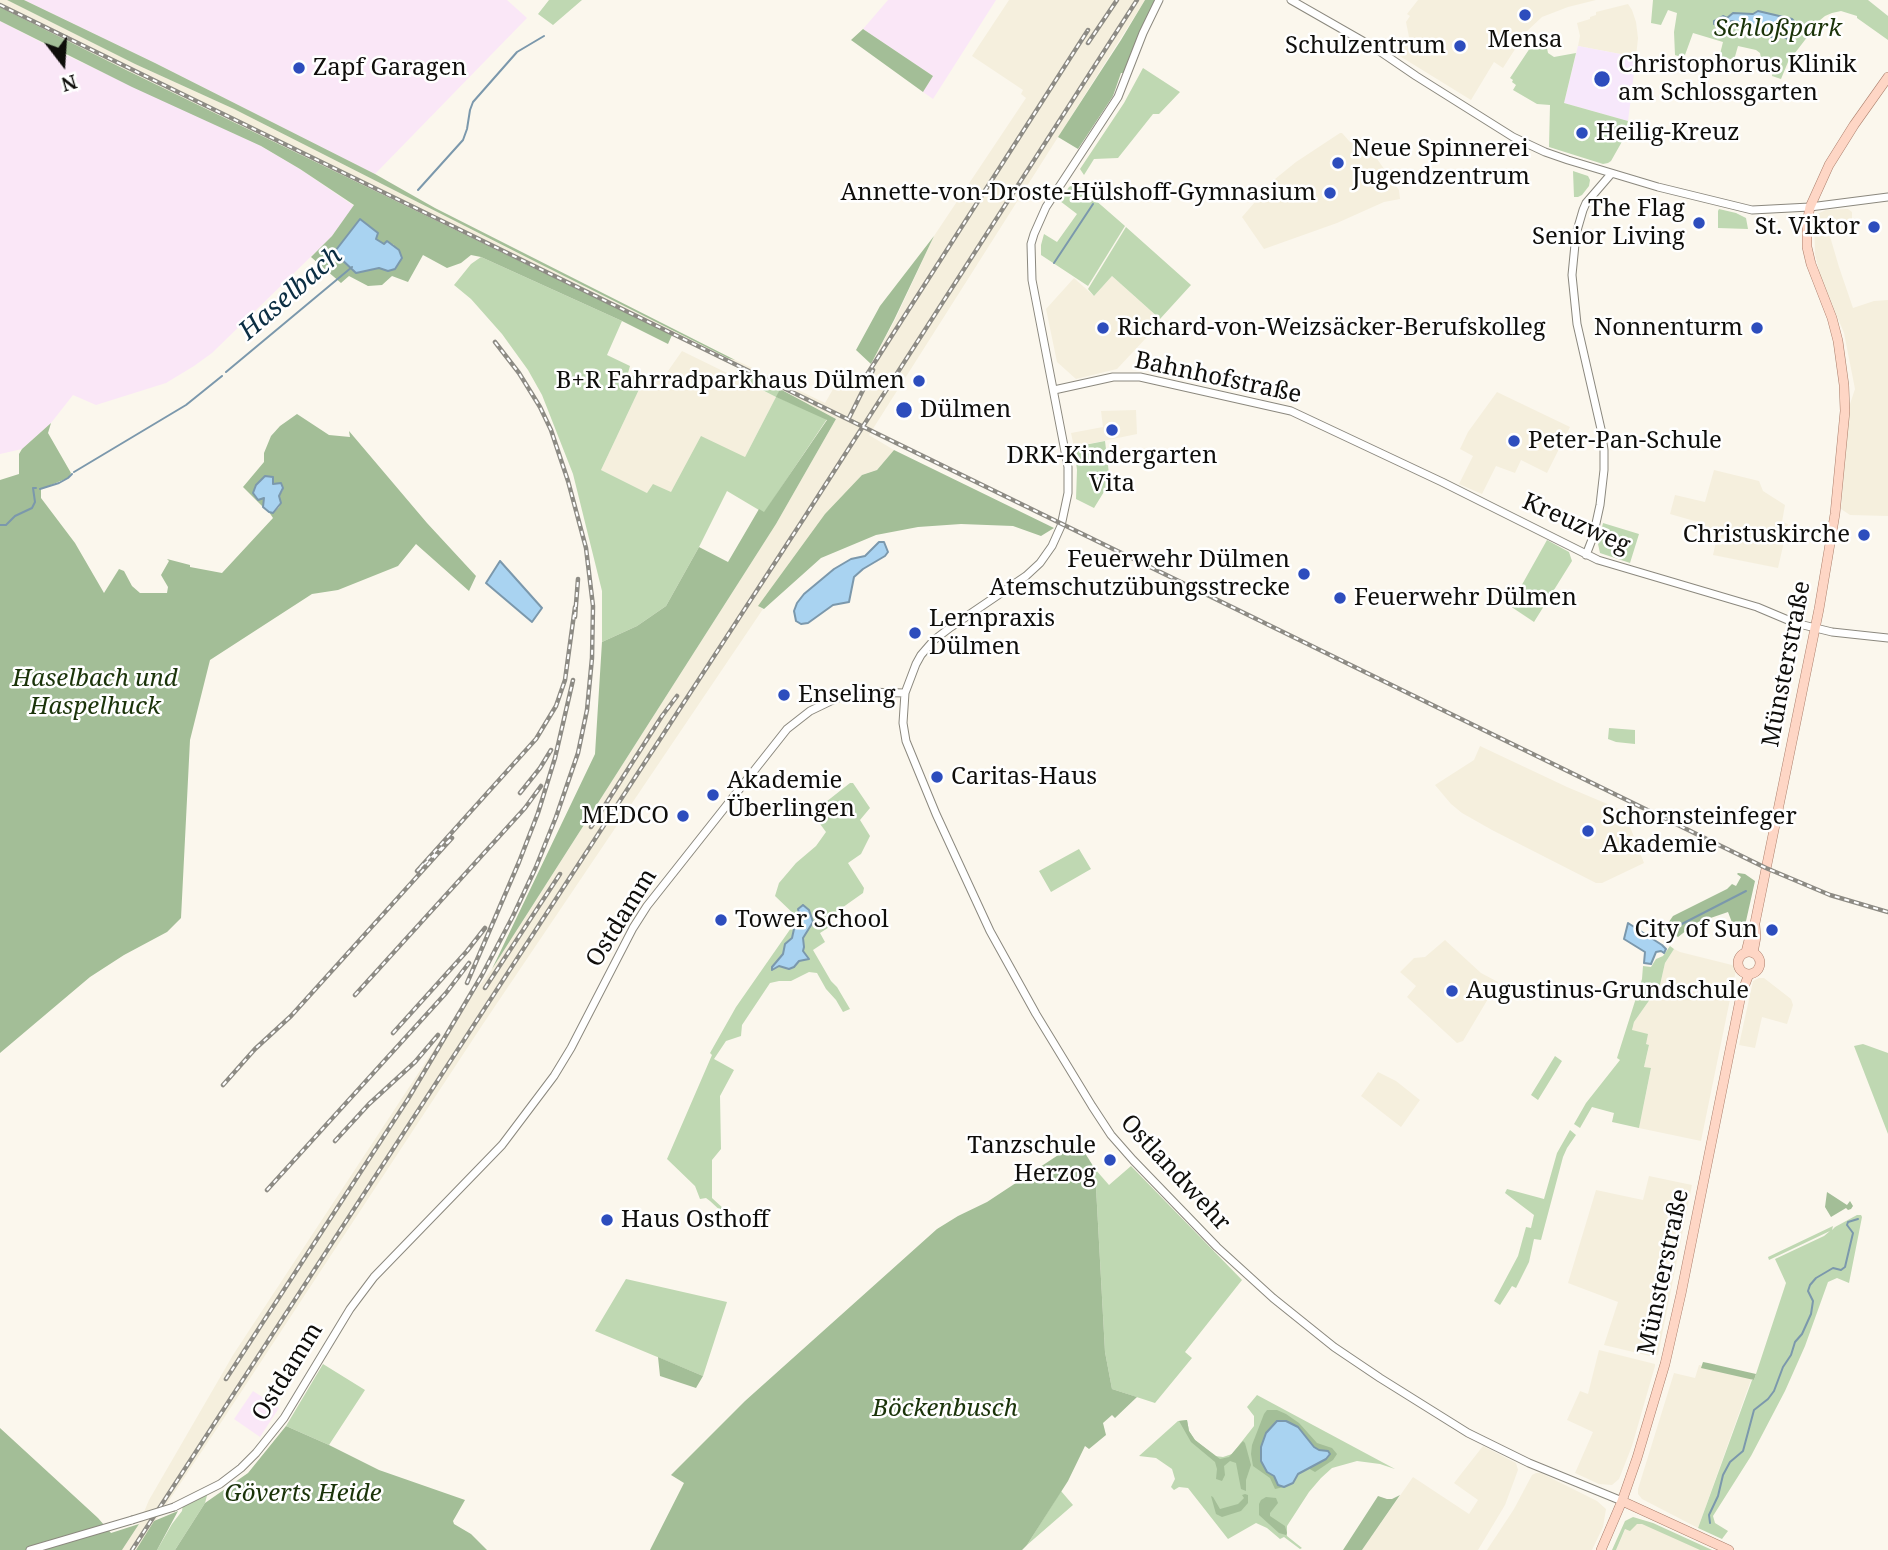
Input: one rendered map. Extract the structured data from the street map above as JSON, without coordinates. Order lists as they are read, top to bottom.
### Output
{
  "streets": {
    "main road": ["Münsterstraße"],
    "street": [
      "Bahnhofstraße",
      "Kreuzweg",
      "Ostdamm",
      "Ostlandwehr"
    ]
  },
  "crossings": [
    ["Bahnhofstraße", "Kreuzweg"],
    ["Kreuzweg", "Münsterstraße"],
    ["Münsterstraße", "Ostlandwehr"],
    ["Ostdamm", "Ostlandwehr"]
  ],
  "water": ["Haselbach"],
  "parks": [
    "Schloßpark",
    "Haselbach und Haspelhuck",
    "Böckenbusch",
    "Göverts Heide"
  ],
  "places": [
    "Mensa",
    "Schulzentrum",
    "Zapf Garagen",
    "Christophorus Klinik am Schlossgarten",
    "Heilig-Kreuz",
    "Neue Spinnerei Jugendzentrum",
    "Annette-von-Droste-Hülshoff-Gymnasium",
    "The Flag Senior Living",
    "St. Viktor",
    "Richard-von-Weizsäcker-Berufskolleg",
    "Nonnenturm",
    "B+R Fahrradparkhaus Dülmen",
    "Dülmen",
    "DRK-Kindergarten Vita",
    "Peter-Pan-Schule",
    "Christuskirche",
    "Feuerwehr Dülmen Atemschutzübungsstrecke",
    "Feuerwehr Dülmen",
    "Lernpraxis Dülmen",
    "Enseling",
    "Caritas-Haus",
    "Akademie Überlingen",
    "MEDCO",
    "Schornsteinfeger Akademie",
    "Tower School",
    "City of Sun",
    "Augustinus-Grundschule",
    "Tanzschule Herzog",
    "Haus Osthoff"
  ],
  "north": "bottom"
}
